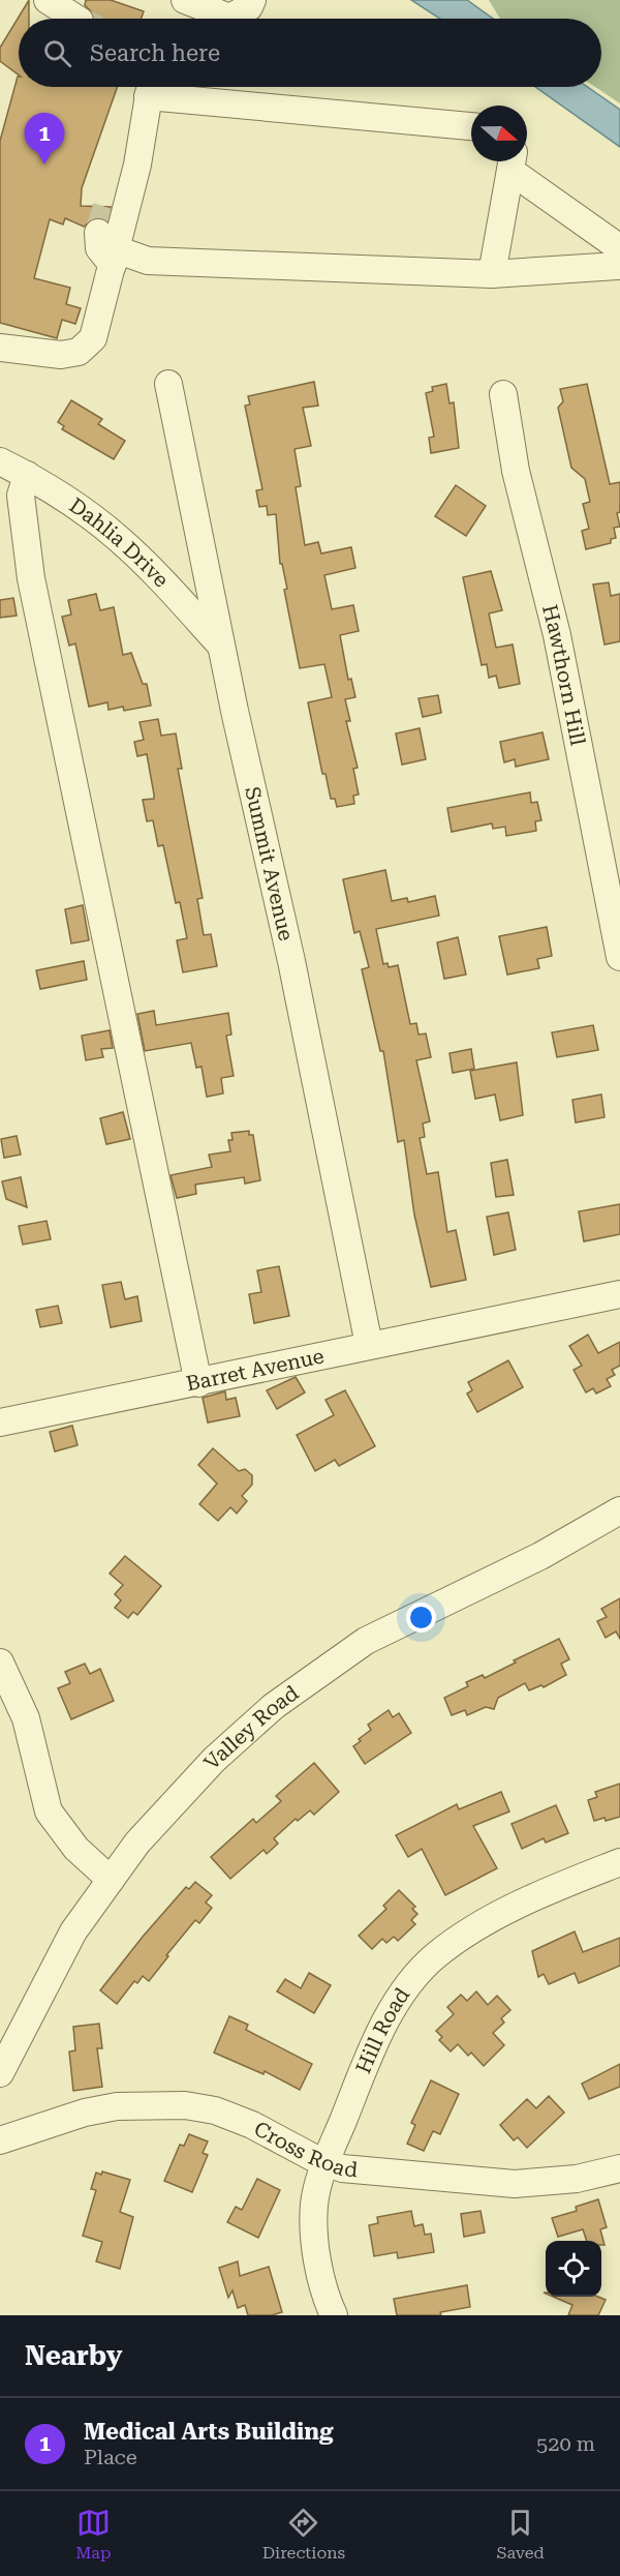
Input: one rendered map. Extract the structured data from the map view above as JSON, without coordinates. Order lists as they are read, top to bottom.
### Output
{
  "streets": {
    "street": [
      "Dahlia Drive",
      "Hawthorn Hill",
      "Summit Avenue",
      "Barret Avenue",
      "Valley Road",
      "Hill Road",
      "Cross Road"
    ]
  },
  "crossings": [
    ["Dahlia Drive", "Summit Avenue"],
    ["Summit Avenue", "Barret Avenue"],
    ["Hill Road", "Cross Road"]
  ],
  "north": "right",
  "page": {
    "search": "Search here",
    "pins": "1",
    "heading": "Nearby",
    "list": [
      {
        "mark": "1",
        "name": "Medical Arts Building",
        "note": "Place",
        "value": "520 m"
      }
    ],
    "nav": ["Map", "Directions", "Saved"]
  }
}
